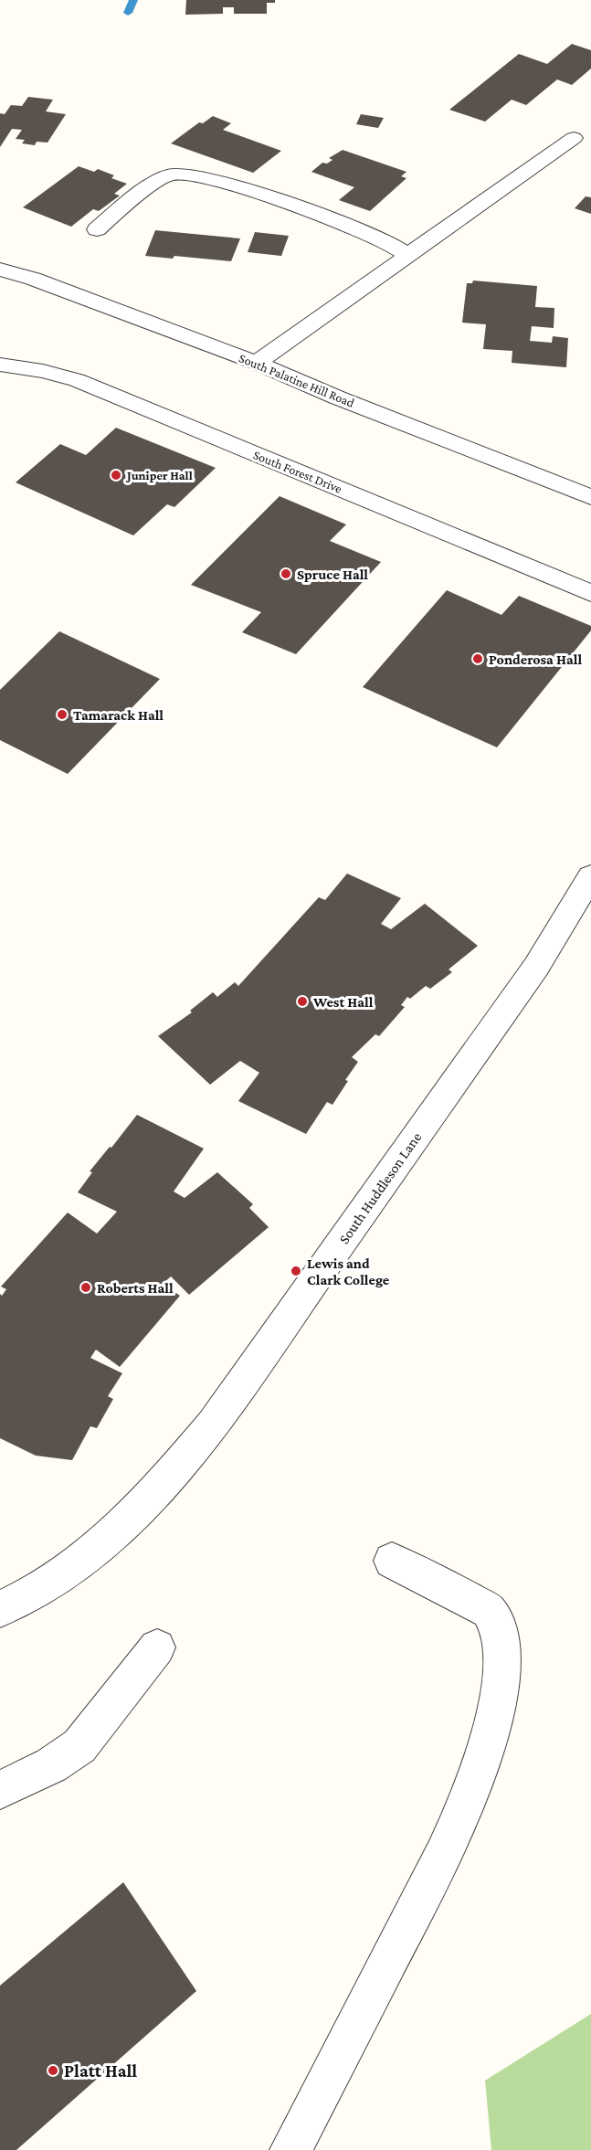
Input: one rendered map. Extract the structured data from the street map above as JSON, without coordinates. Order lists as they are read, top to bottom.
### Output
{
  "streets": {
    "street": ["South Palatine Hill Road", "South Forest Drive", "South Huddleson Lane"]
  },
  "places": [
    "Juniper Hall",
    "Spruce Hall",
    "Ponderosa Hall",
    "Tamarack Hall",
    "West Hall",
    "Lewis and Clark College",
    "Roberts Hall",
    "Platt Hall"
  ]
}
